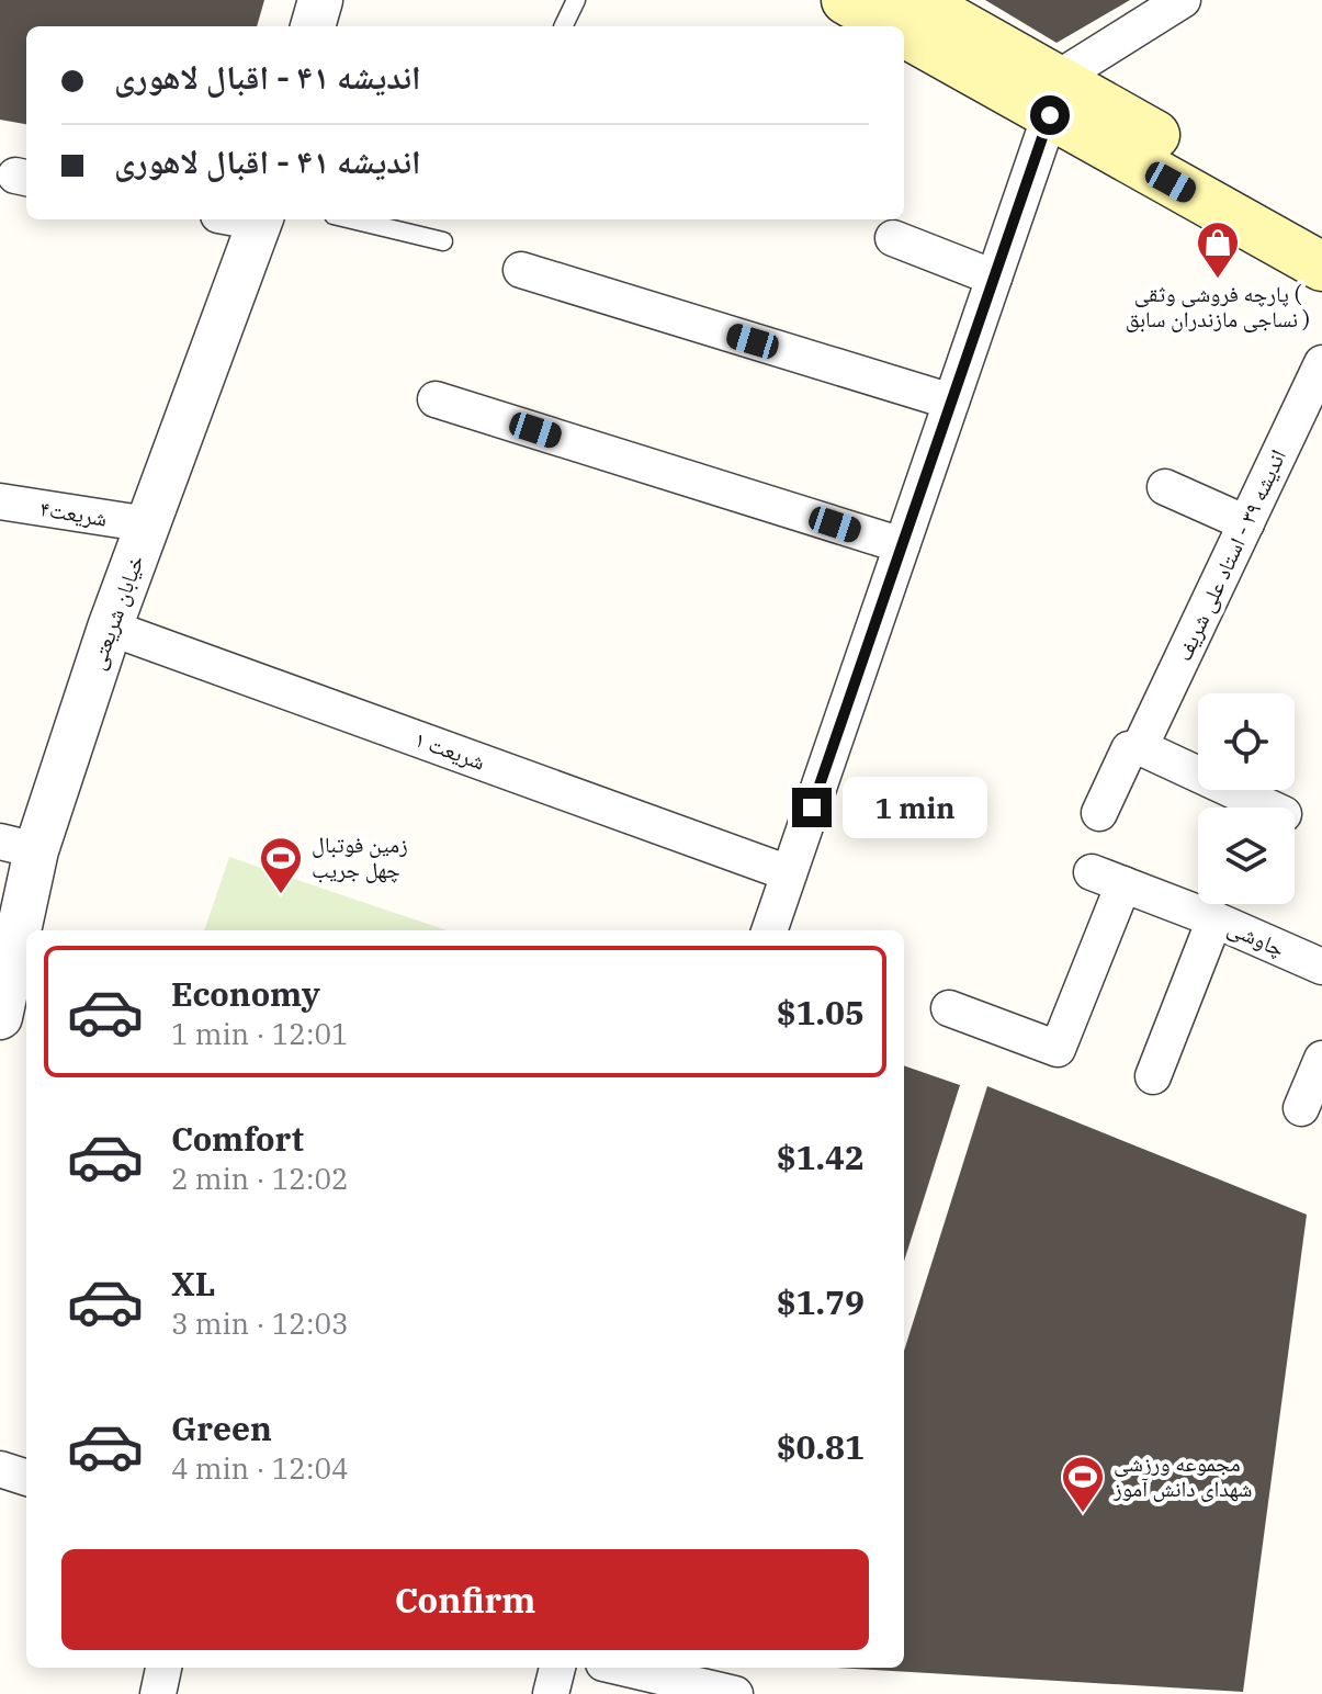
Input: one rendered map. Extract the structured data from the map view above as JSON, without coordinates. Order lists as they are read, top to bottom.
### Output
{
  "streets": {
    "street": [
      "شریعت۴",
      "اندیشه ۳۹ - استاد علی شریف",
      "خیابان شریعتی",
      "شریعت ۱",
      "چاوشی"
    ]
  },
  "crossings": [
    ["شریعت۴", "خیابان شریعتی"],
    ["خیابان شریعتی", "شریعت ۱"]
  ],
  "places": {
    "shop": ["پارچه فروشی وثقی ( نساجی مازندران سابق )"],
    "sports": ["زمین فوتبال چهل جریب", "مجموعه ورزشی شهدای دانش آموز"]
  },
  "page": {
    "banner": ["اندیشه ۴۱ - اقبال لاهوری", "اندیشه ۴۱ - اقبال لاهوری"],
    "bubble": "1 min",
    "list": [
      {
        "name": "Economy",
        "note": "1 min · 12:01",
        "value": "$1.05"
      },
      {
        "name": "Comfort",
        "note": "2 min · 12:02",
        "value": "$1.42"
      },
      {
        "name": "XL",
        "note": "3 min · 12:03",
        "value": "$1.79"
      },
      {
        "name": "Green",
        "note": "4 min · 12:04",
        "value": "$0.81"
      }
    ],
    "buttons": "Confirm"
  }
}
